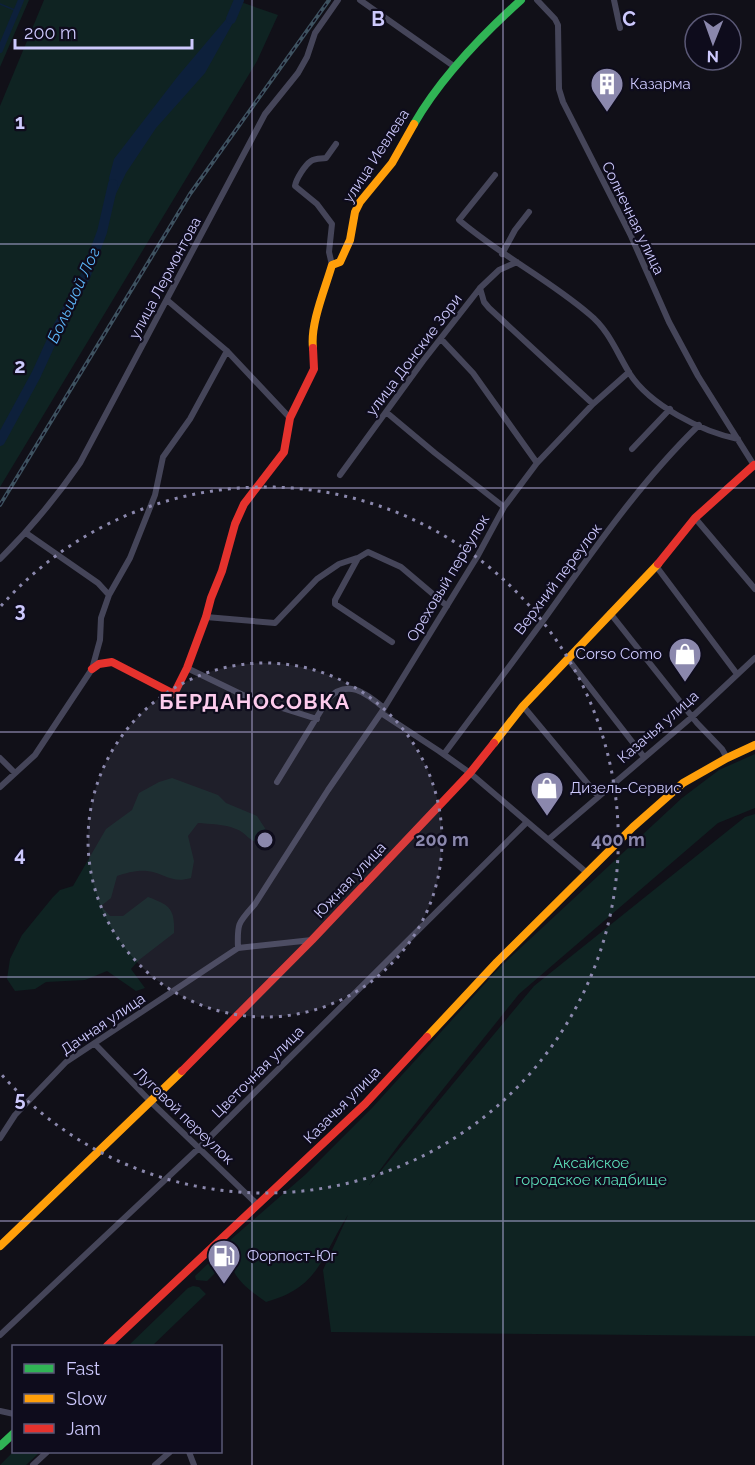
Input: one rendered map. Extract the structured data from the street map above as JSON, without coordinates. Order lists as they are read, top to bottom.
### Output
{
  "streets": {
    "street": [
      "улица Иевлева",
      "Солнечная улица",
      "улица Лермонтова",
      "улица Донские Зори",
      "Ореховый переулок",
      "Верхний переулок",
      "Казачья улица",
      "Южная улица",
      "Дачная улица",
      "Цветочная улица",
      "Луговой переулок"
    ]
  },
  "crossings": [
    ["Солнечная улица", "Южная улица"],
    ["Ореховый переулок", "Дачная улица"],
    ["Казачья улица", "Луговой переулок"],
    ["Южная улица", "Луговой переулок"],
    ["Дачная улица", "Луговой переулок"],
    ["Цветочная улица", "Луговой переулок"]
  ],
  "districts": ["БЕРДАНОСОВКА"],
  "water": ["Большой Лог"],
  "parks": ["Аксайское городское кладбище"],
  "places": {
    "building": ["Казарма"],
    "shop": ["Corso Como", "Дизель-Сервис"],
    "fuel station": ["Форпост-Юг"]
  },
  "legend": ["Fast", "Slow", "Jam"],
  "scale_bar": "200 m",
  "north": "bottom",
  "grid": {
    "columns": ["B", "C"],
    "rows": [
      "1",
      "2",
      "3",
      "4",
      "5"
    ]
  },
  "rings": ["200 m", "400 m"]
}
